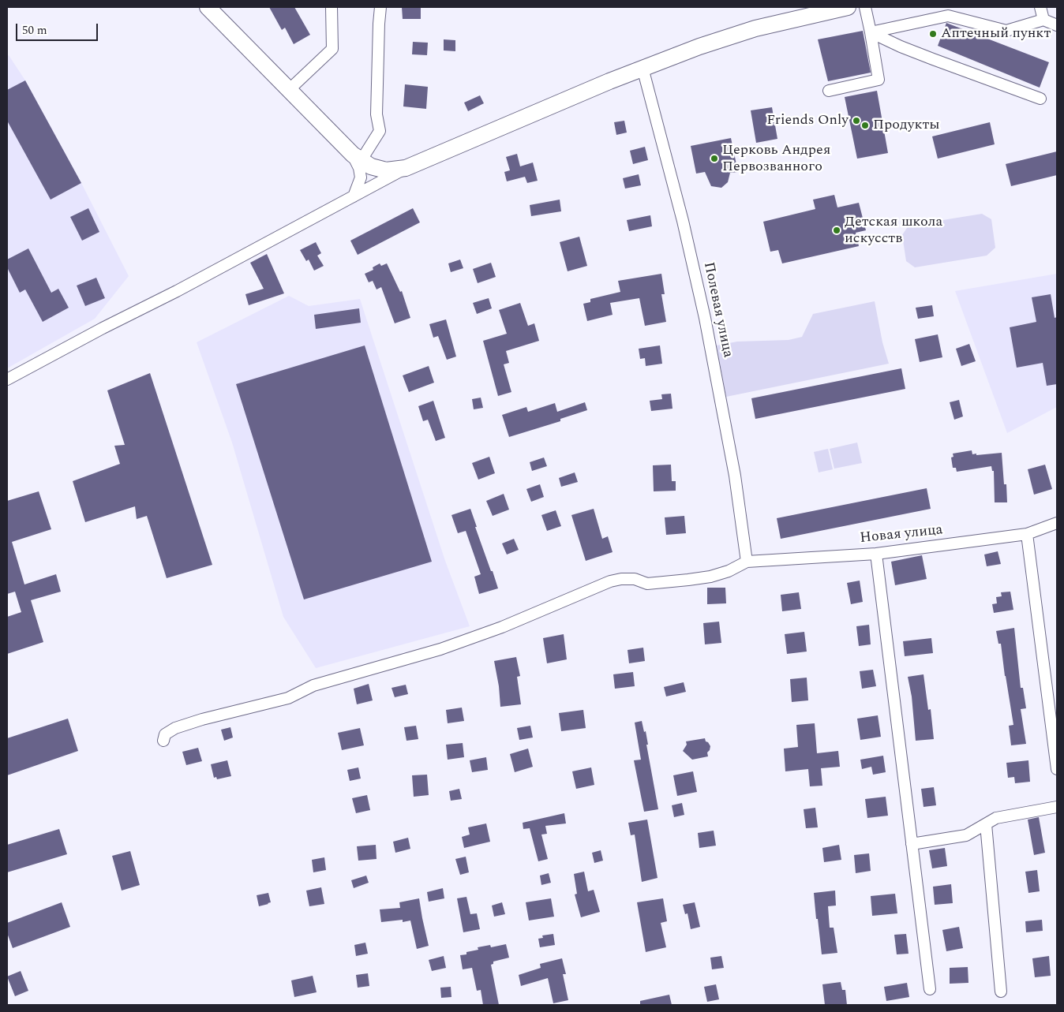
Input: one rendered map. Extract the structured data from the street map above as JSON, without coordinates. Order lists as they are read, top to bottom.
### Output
{
  "streets": {
    "street": ["Полевая улица", "Новая улица"]
  },
  "crossings": [
    ["Полевая улица", "Новая улица"]
  ],
  "places": [
    "Аптечный пункт",
    "Friends Only",
    "Продукты",
    "Церковь Андрея Первозванного",
    "Детская школа искусств"
  ],
  "scale_bar": "50 m"
}
